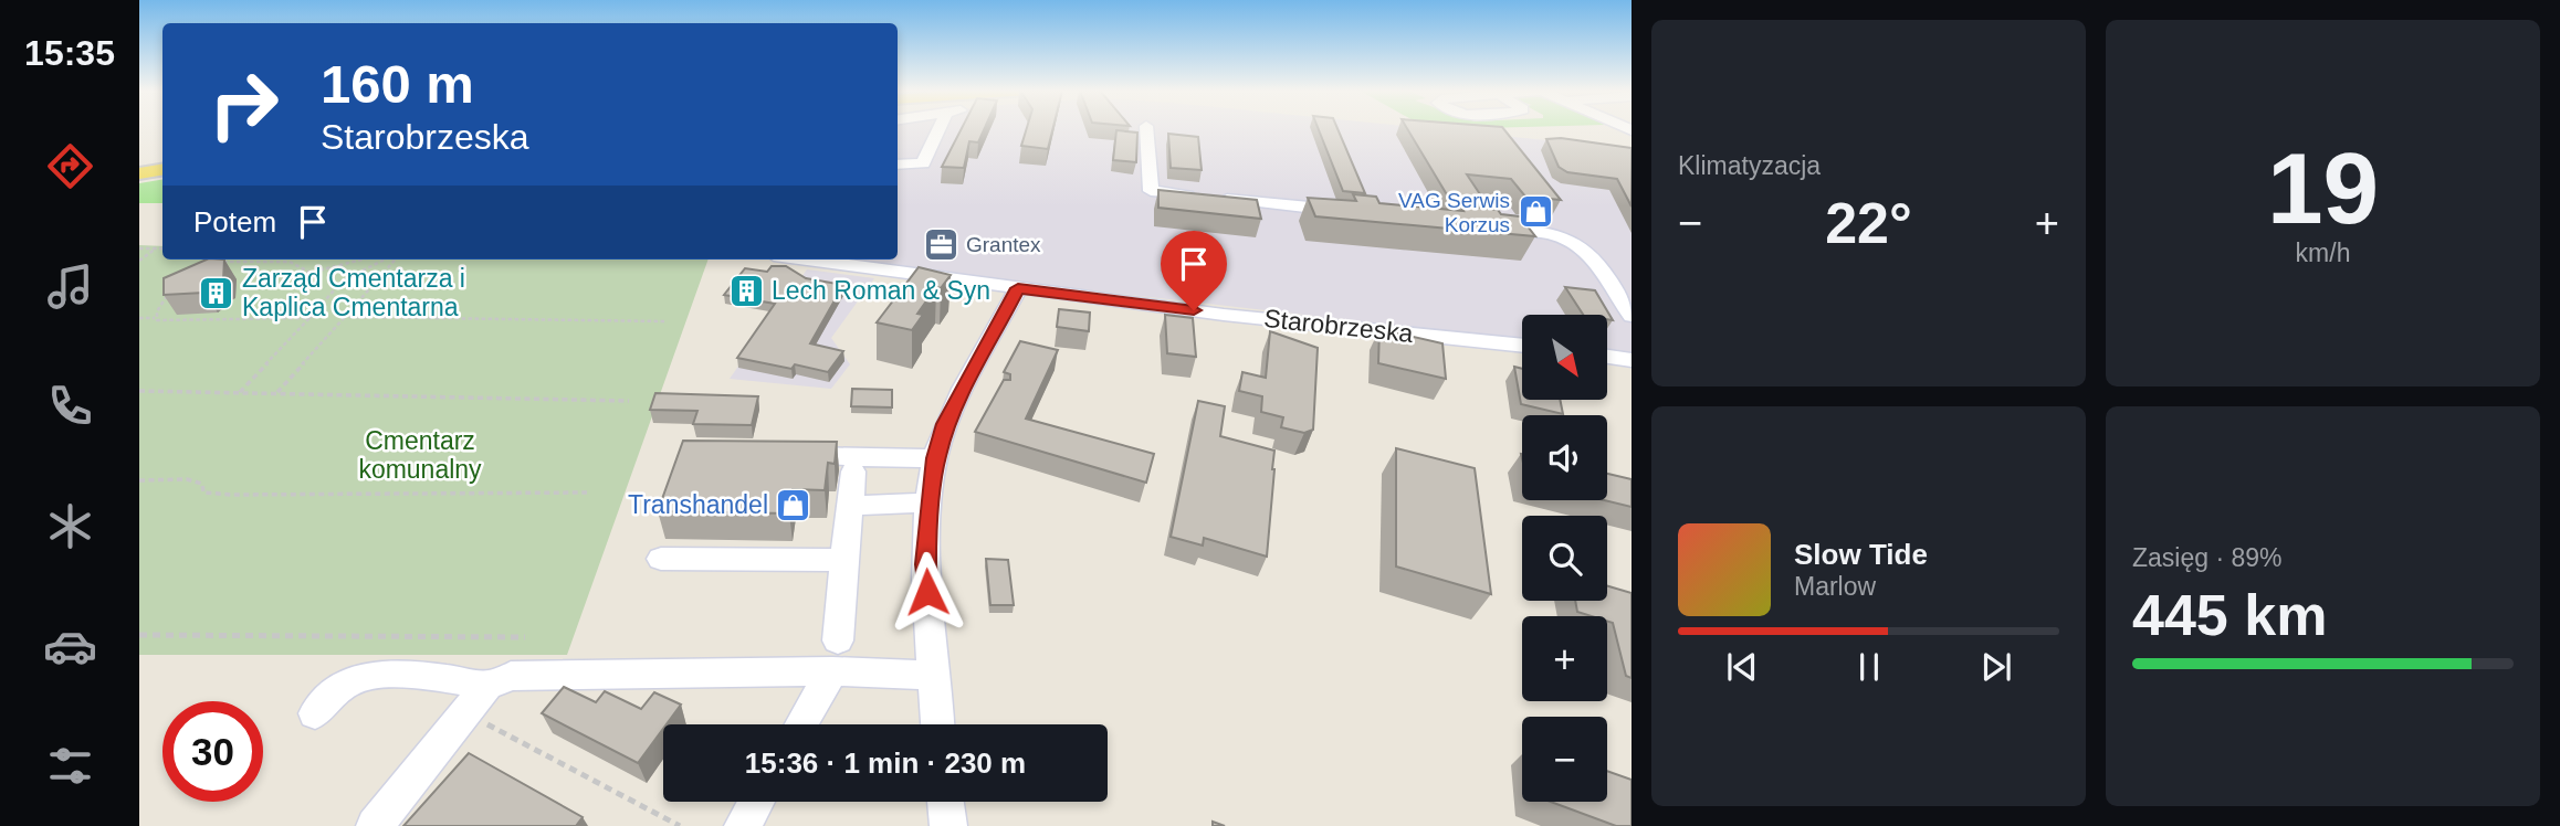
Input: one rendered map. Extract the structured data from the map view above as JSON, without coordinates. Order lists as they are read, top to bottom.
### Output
{
  "streets": {
    "street": ["Starobrzeska"]
  },
  "parks": ["Cmentarz komunalny"],
  "places": {
    "shop": ["VAG Serwis Korzus", "Transhandel"],
    "office": ["Grantex"],
    "building": ["Lech Roman & Syn", "Zarząd Cmentarza i Kaplica Cmentarna"]
  },
  "north": "bottom right",
  "page": {
    "tabs": "15:35",
    "tile": [
      "Klimatyzacja",
      ["19", "km/h"],
      ["Zasięg · 89%", "445 km"]
    ],
    "turn": ["160 m", "Starobrzeska"],
    "then": "Potem",
    "heat": ["−", "22°", "+"],
    "map_buttons": ["+", "−"],
    "song": ["Slow Tide", "Marlow"],
    "limit": "30",
    "trip": "15:36 · 1 min · 230 m"
  }
}
